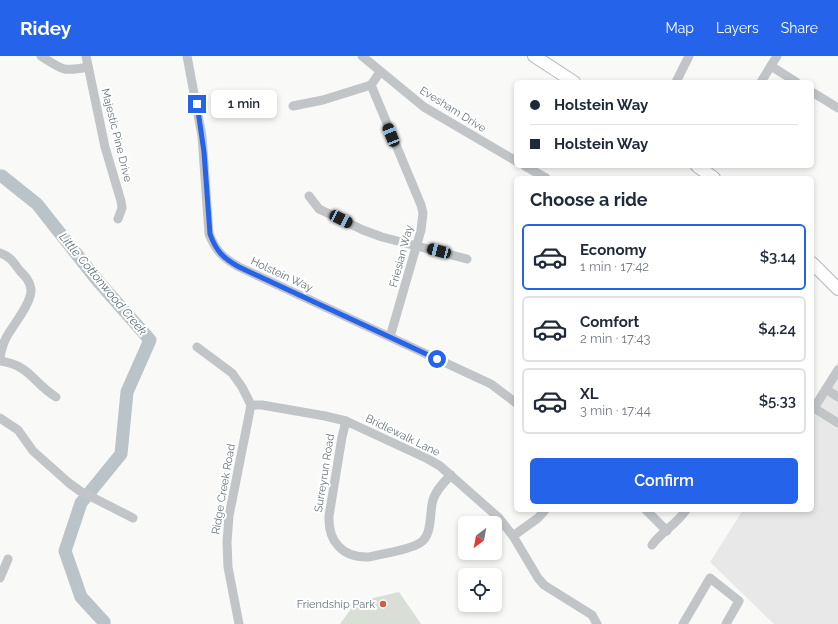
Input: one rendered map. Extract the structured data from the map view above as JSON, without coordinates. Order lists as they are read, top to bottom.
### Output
{
  "streets": {
    "street": [
      "Evesham Drive",
      "Majestic Pine Drive",
      "Friesian Way",
      "Holstein Way",
      "Bridlewalk Lane",
      "Surreyrun Road",
      "Ridge Creek Road"
    ]
  },
  "crossings": [
    ["Friesian Way", "Holstein Way"],
    ["Bridlewalk Lane", "Surreyrun Road"],
    ["Bridlewalk Lane", "Ridge Creek Road"]
  ],
  "water": ["Little Cottonwood Creek"],
  "places": ["Friendship Park"],
  "north": "bottom left",
  "page": {
    "header": "Ridey",
    "nav": ["Map", "Layers", "Share"],
    "banner": ["Holstein Way", "Holstein Way"],
    "bubble": "1 min",
    "heading": "Choose a ride",
    "list": [
      {
        "name": "Economy",
        "note": "1 min · 17:42",
        "value": "$3.14"
      },
      {
        "name": "Comfort",
        "note": "2 min · 17:43",
        "value": "$4.24"
      },
      {
        "name": "XL",
        "note": "3 min · 17:44",
        "value": "$5.33"
      }
    ],
    "buttons": "Confirm"
  }
}
